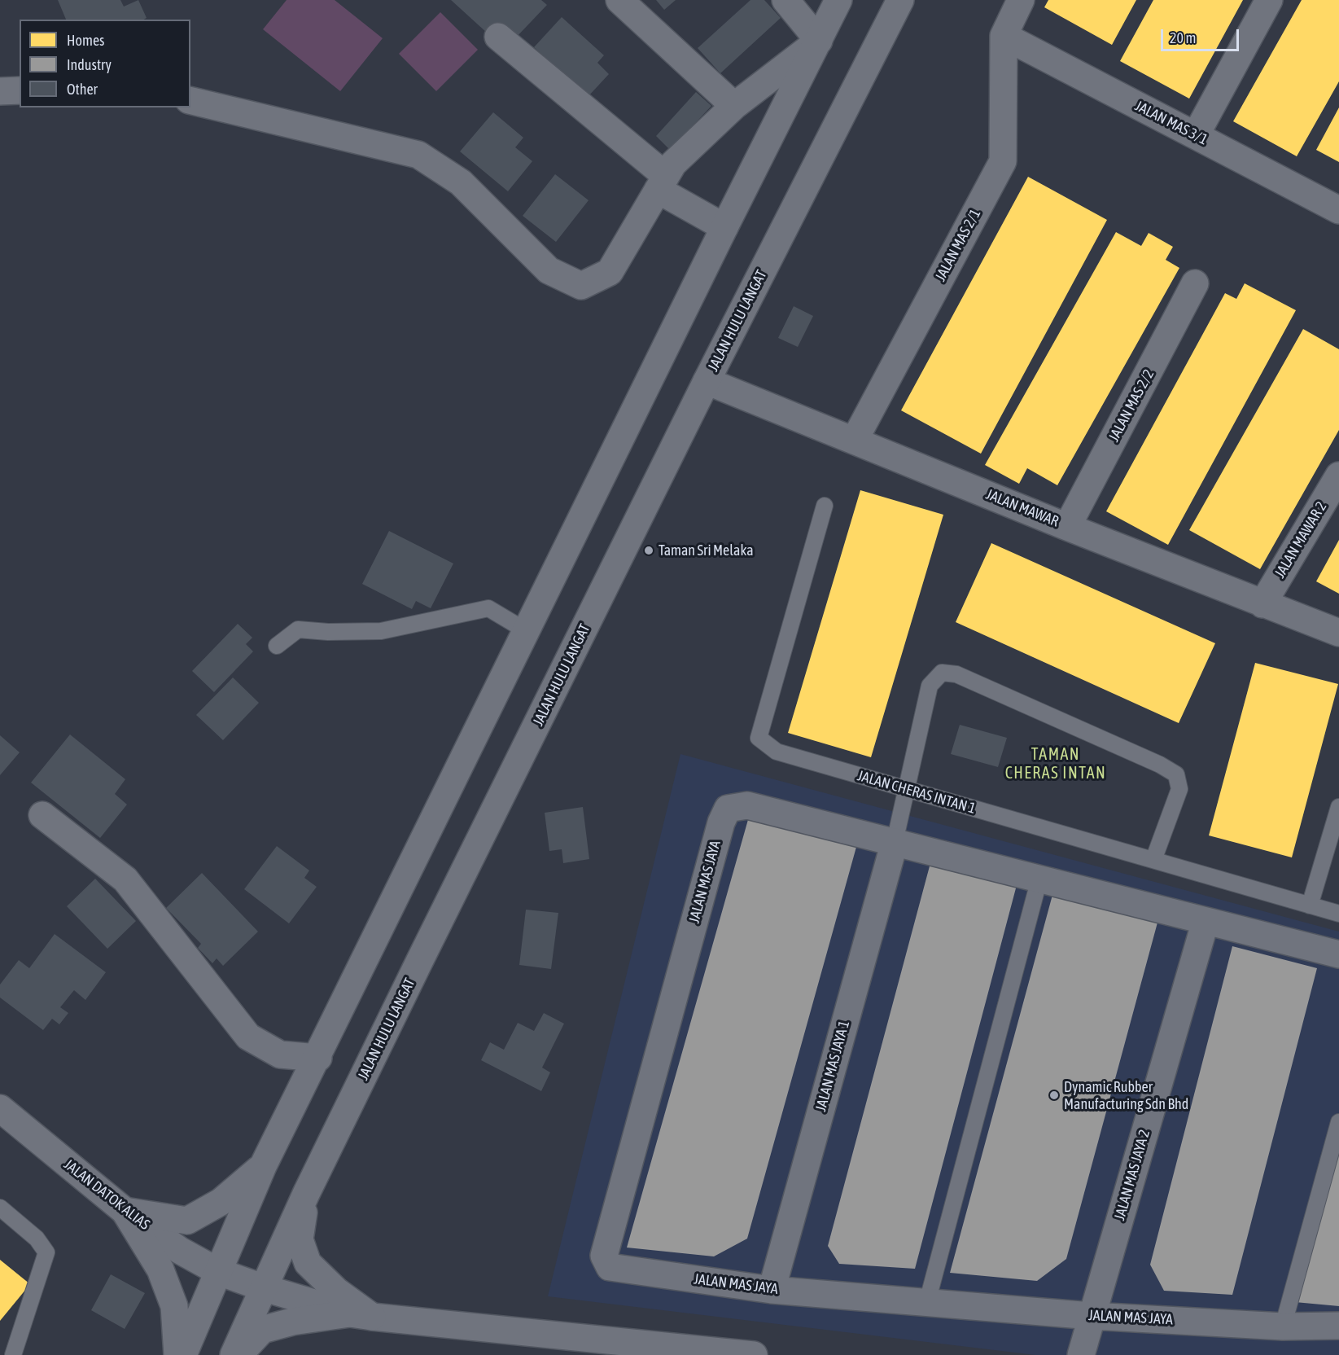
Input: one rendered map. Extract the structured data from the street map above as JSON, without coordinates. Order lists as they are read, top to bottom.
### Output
{
  "streets": {
    "street": [
      "JALAN MAS 3/1",
      "JALAN MAS 2/1",
      "JALAN HULU LANGAT",
      "JALAN MAS 2/2",
      "JALAN MAWAR",
      "JALAN MAWAR 2",
      "JALAN MAS JAYA",
      "JALAN MAS JAYA 1",
      "JALAN MAS JAYA 2",
      "JALAN DATOK ALIAS"
    ],
    "lane": ["JALAN CHERAS INTAN 1"]
  },
  "crossings": [
    ["JALAN MAS 3/1", "JALAN MAS 2/1"],
    ["JALAN MAS 2/1", "JALAN MAWAR"],
    ["JALAN HULU LANGAT", "JALAN MAWAR"],
    ["JALAN HULU LANGAT", "JALAN DATOK ALIAS"],
    ["JALAN MAS 2/2", "JALAN MAWAR"],
    ["JALAN MAWAR", "JALAN MAWAR 2"],
    ["JALAN MAS JAYA", "JALAN MAS JAYA 1"],
    ["JALAN MAS JAYA", "JALAN MAS JAYA 2"]
  ],
  "districts": ["TAMAN CHERAS INTAN"],
  "places": ["Taman Sri Melaka", "Dynamic Rubber Manufacturing Sdn Bhd"],
  "legend": ["Homes", "Industry", "Other"],
  "scale_bar": "20 m"
}
